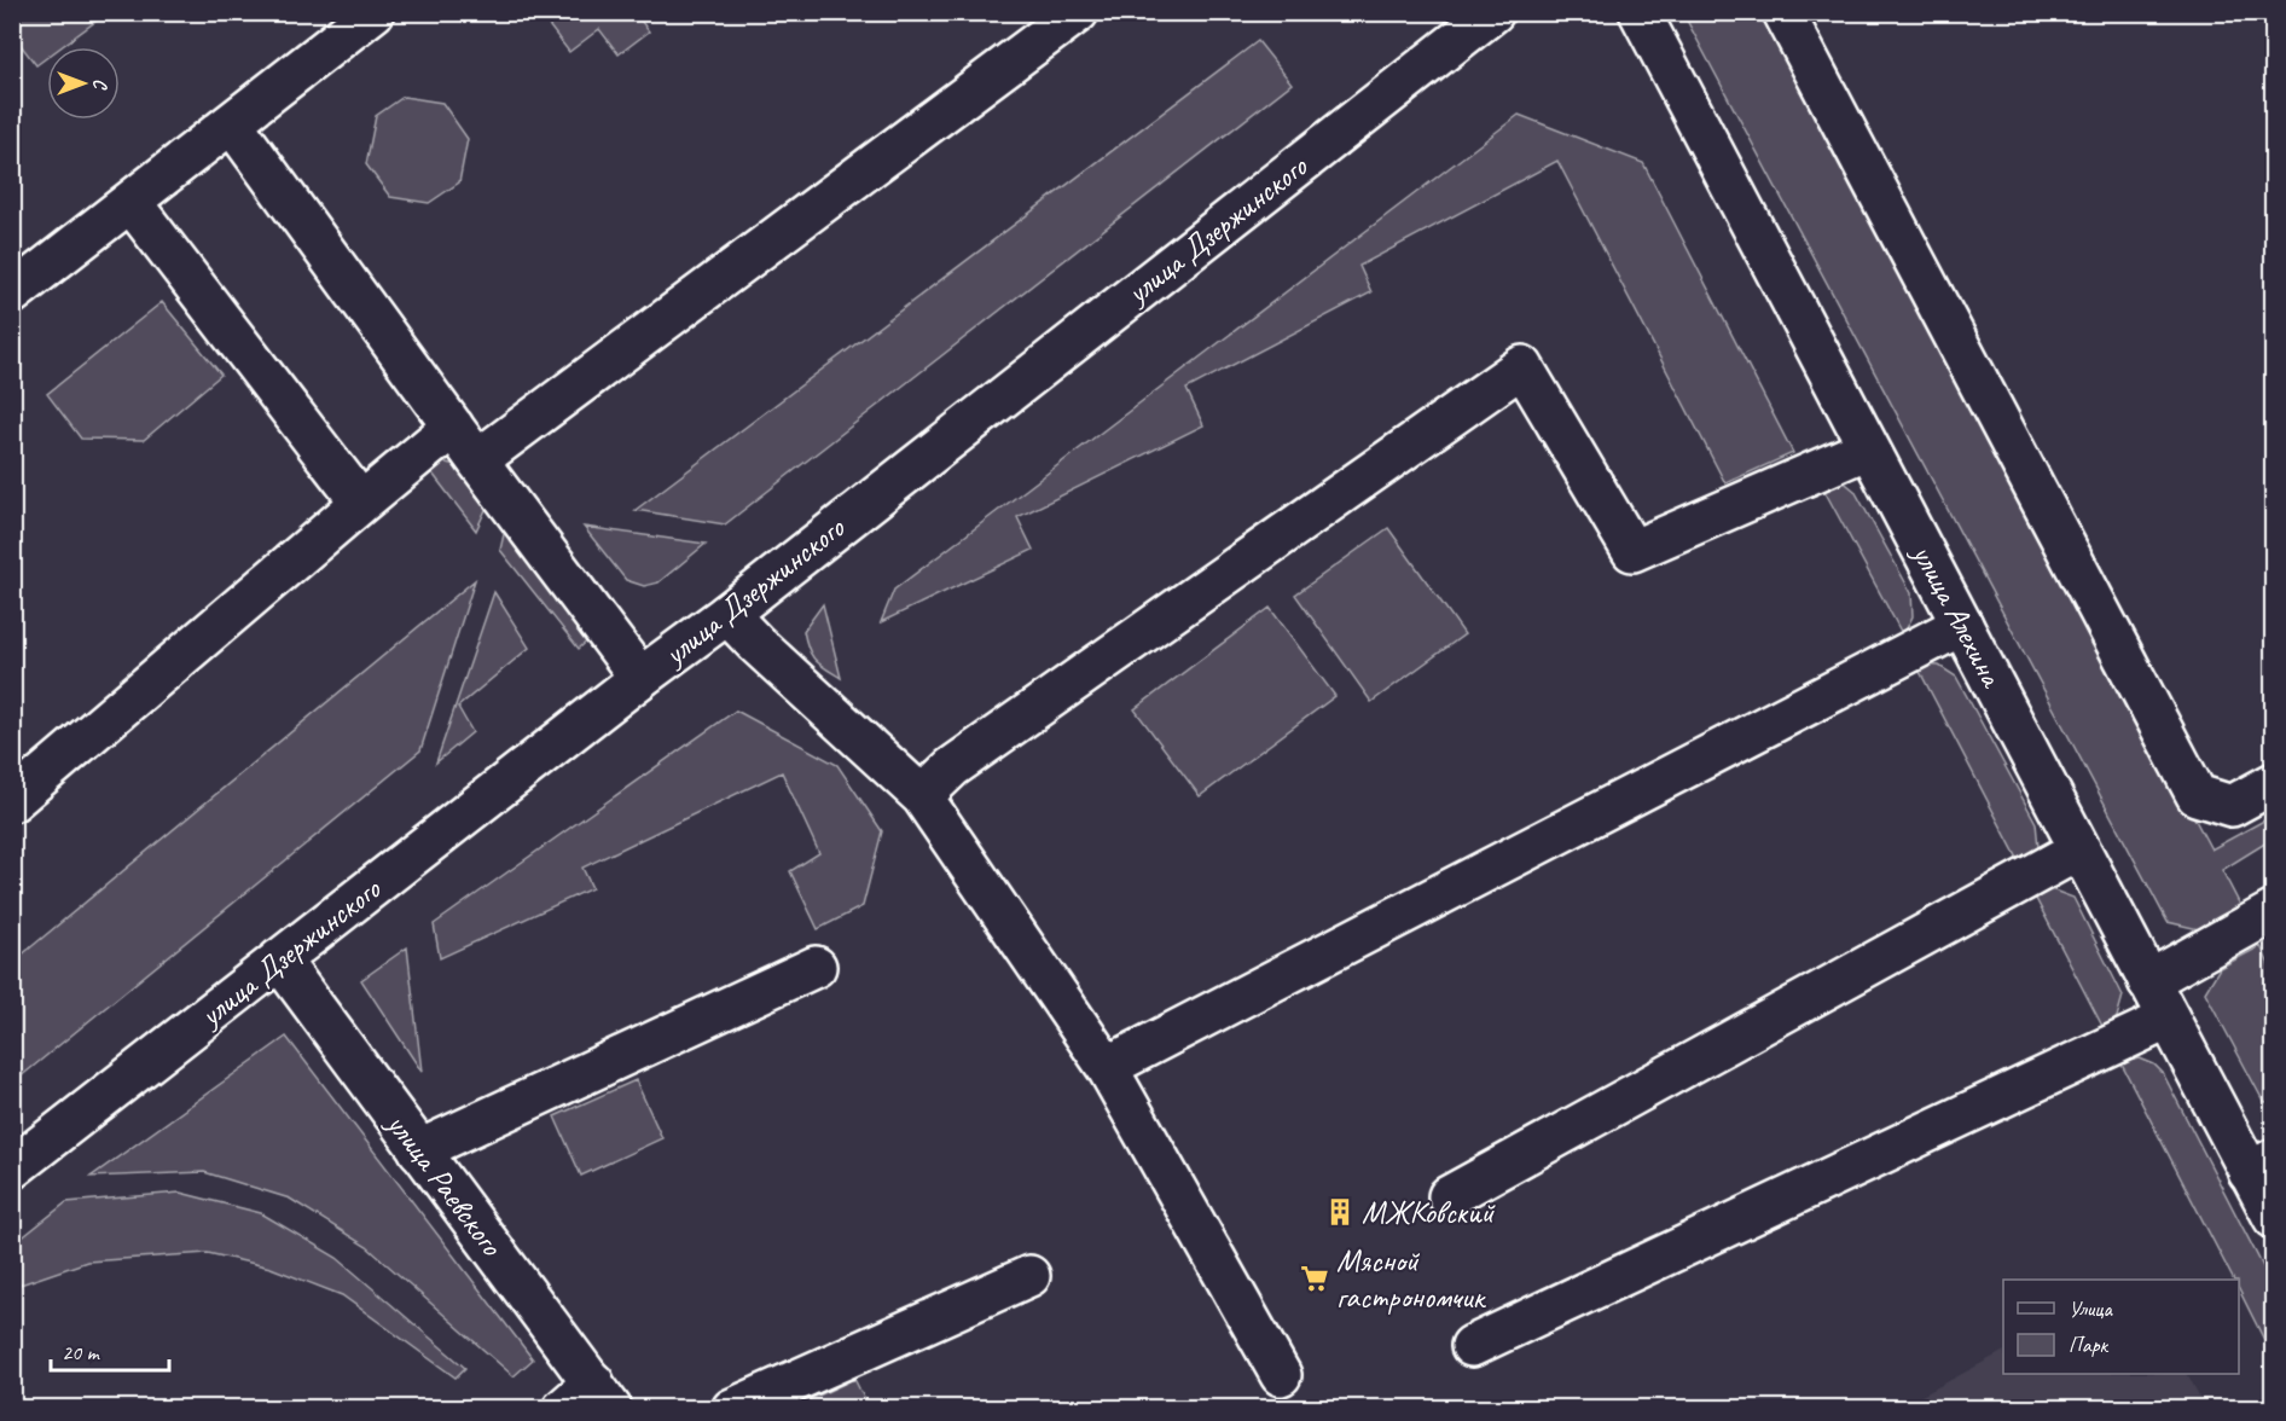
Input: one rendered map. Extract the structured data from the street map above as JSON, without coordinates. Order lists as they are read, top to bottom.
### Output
{
  "streets": {
    "main road": ["улица Дзержинского", "улица Алехина", "улица Раевского"]
  },
  "crossings": [
    ["улица Дзержинского", "улица Раевского"]
  ],
  "places": {
    "building": ["МЖКовский"],
    "supermarket": ["Мясной гастрономчик"]
  },
  "legend": ["Улица", "Парк"],
  "scale_bar": "20 m",
  "north": "right"
}
